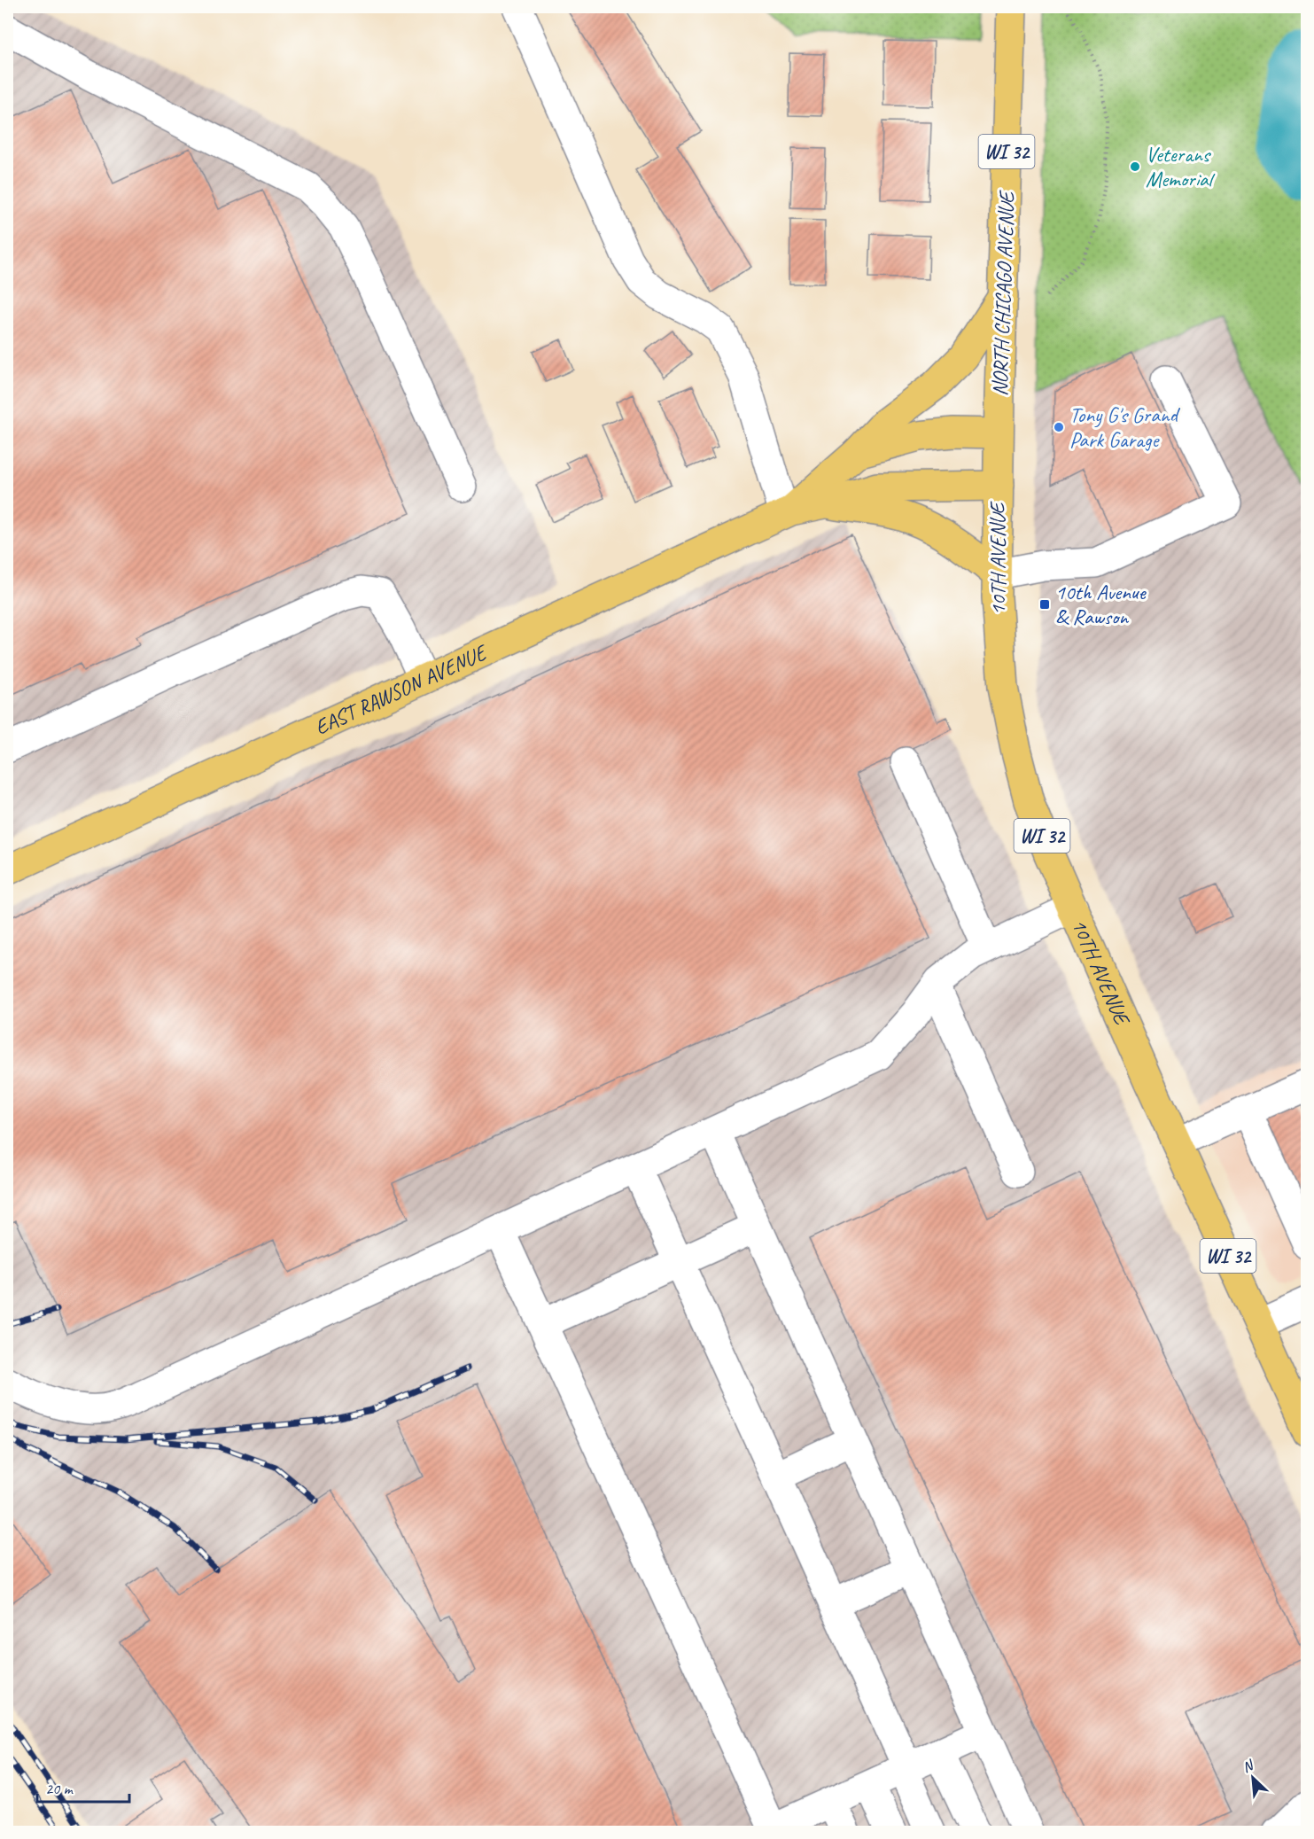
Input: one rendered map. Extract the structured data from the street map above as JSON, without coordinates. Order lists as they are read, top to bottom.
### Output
{
  "streets": {
    "main road": [
      "WI 32",
      "NORTH CHICAGO AVENUE",
      "10TH AVENUE",
      "EAST RAWSON AVENUE"
    ]
  },
  "crossings": [
    ["NORTH CHICAGO AVENUE", "10TH AVENUE"],
    ["NORTH CHICAGO AVENUE", "EAST RAWSON AVENUE"],
    ["10TH AVENUE", "EAST RAWSON AVENUE"]
  ],
  "places": {
    "other": ["Veterans Memorial", "Tony G's Grand Park Garage"],
    "transit": ["10th Avenue & Rawson"]
  },
  "scale_bar": "20 m",
  "north": "top left"
}
